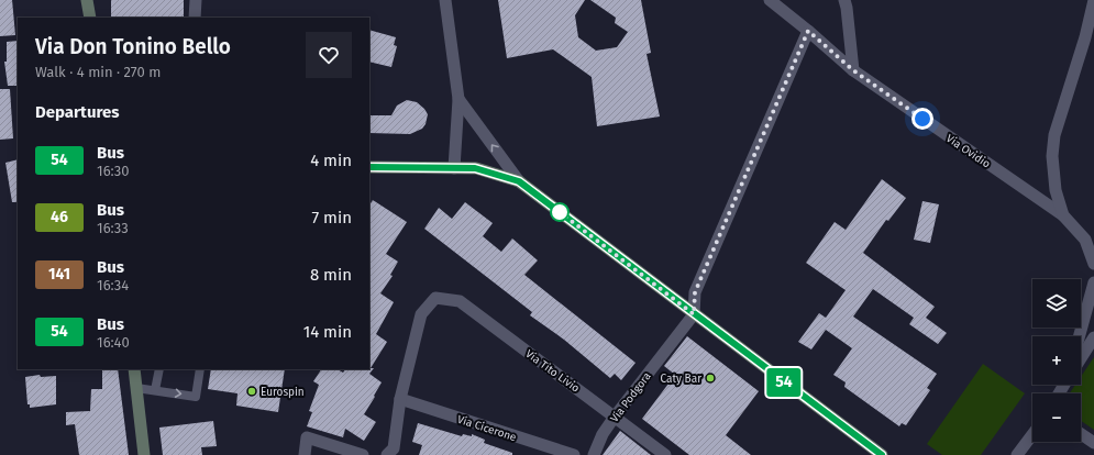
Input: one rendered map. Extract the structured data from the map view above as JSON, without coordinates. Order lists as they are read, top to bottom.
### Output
{
  "streets": {
    "street": [
      "Via Ovidio",
      "Via Tito Livio",
      "Via Podgora",
      "Via Cicerone"
    ]
  },
  "crossings": [
    ["Via Tito Livio", "Via Podgora"],
    ["Via Tito Livio", "Via Cicerone"]
  ],
  "places": ["Caty Bar", "Eurospin"],
  "lines": ["bus line 54"],
  "page": {
    "on_map": "54",
    "heading": [
      ["Via Don Tonino Bello", "Walk · 4 min · 270 m"],
      "Departures"
    ],
    "list": [
      {
        "mark": "54",
        "name": "Bus",
        "note": "16:30",
        "value": "4 min"
      },
      {
        "mark": "46",
        "name": "Bus",
        "note": "16:33",
        "value": "7 min"
      },
      {
        "mark": "141",
        "name": "Bus",
        "note": "16:34",
        "value": "8 min"
      },
      {
        "mark": "54",
        "name": "Bus",
        "note": "16:40",
        "value": "14 min"
      }
    ],
    "map_buttons": ["+", "−"]
  }
}
